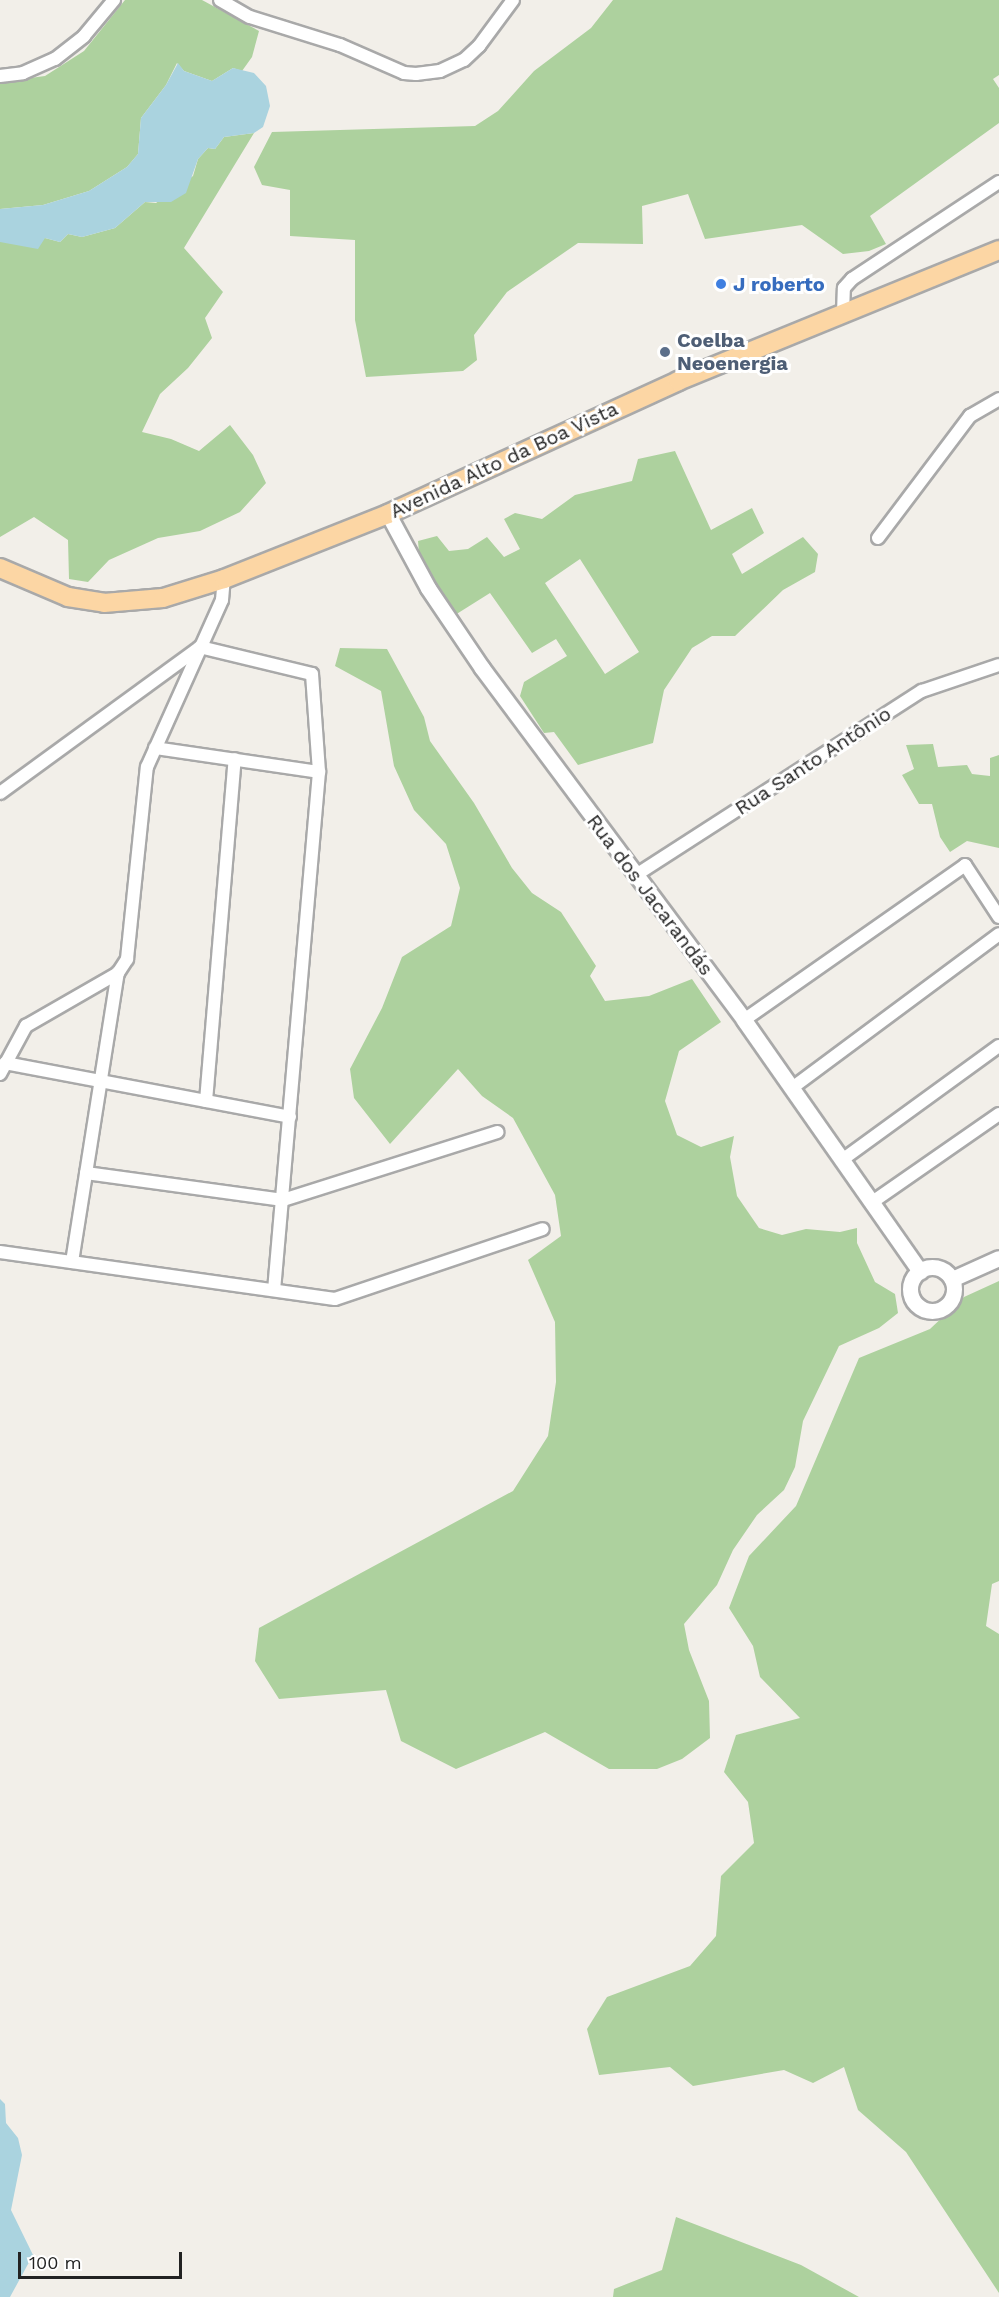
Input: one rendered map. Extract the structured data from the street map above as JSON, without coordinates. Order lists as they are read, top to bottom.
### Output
{
  "streets": {
    "main road": ["Avenida Alto da Boa Vista"],
    "street": ["Rua Santo Antônio", "Rua dos Jacarandás"]
  },
  "crossings": [
    ["Avenida Alto da Boa Vista", "Rua dos Jacarandás"],
    ["Rua Santo Antônio", "Rua dos Jacarandás"]
  ],
  "places": ["J roberto", "Coelba Neoenergia"],
  "scale_bar": "100 m"
}
